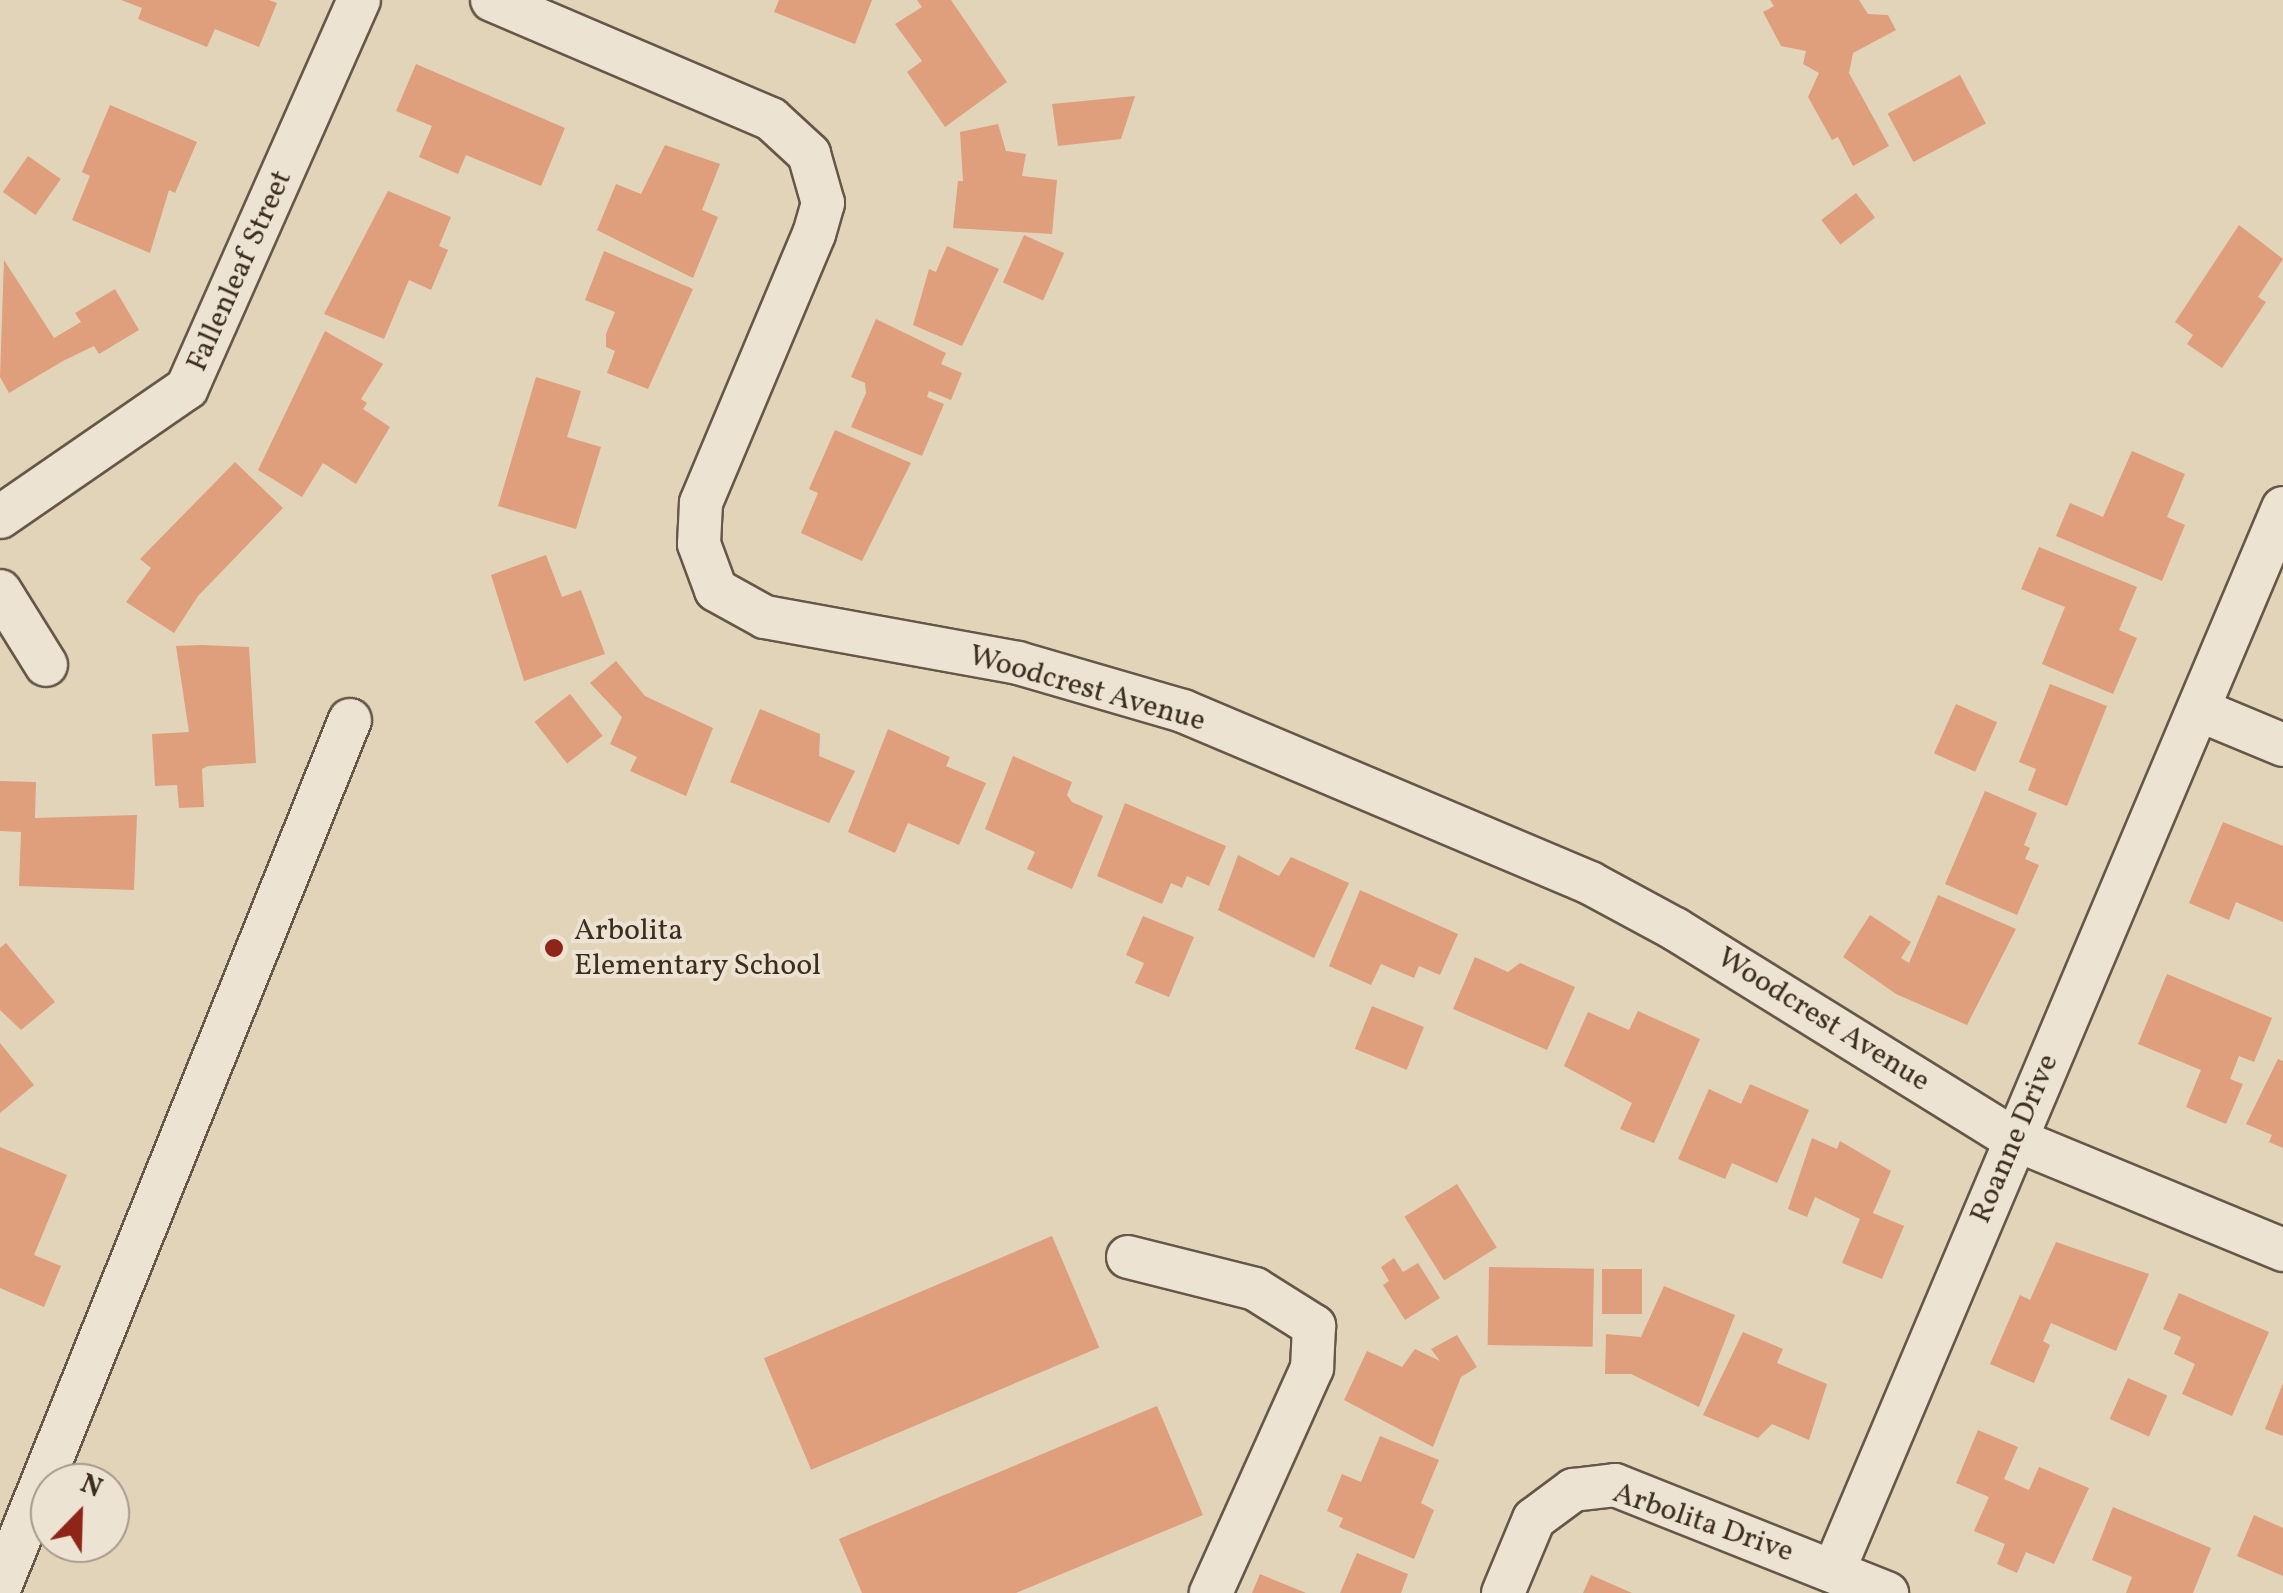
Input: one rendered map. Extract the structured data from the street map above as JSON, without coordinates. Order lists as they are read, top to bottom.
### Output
{
  "streets": {
    "street": [
      "Fallenleaf Street",
      "Woodcrest Avenue",
      "Roanne Drive",
      "Arbolita Drive"
    ]
  },
  "crossings": [
    ["Woodcrest Avenue", "Roanne Drive"],
    ["Roanne Drive", "Arbolita Drive"]
  ],
  "places": ["Arbolita Elementary School"],
  "north": "top right"
}
